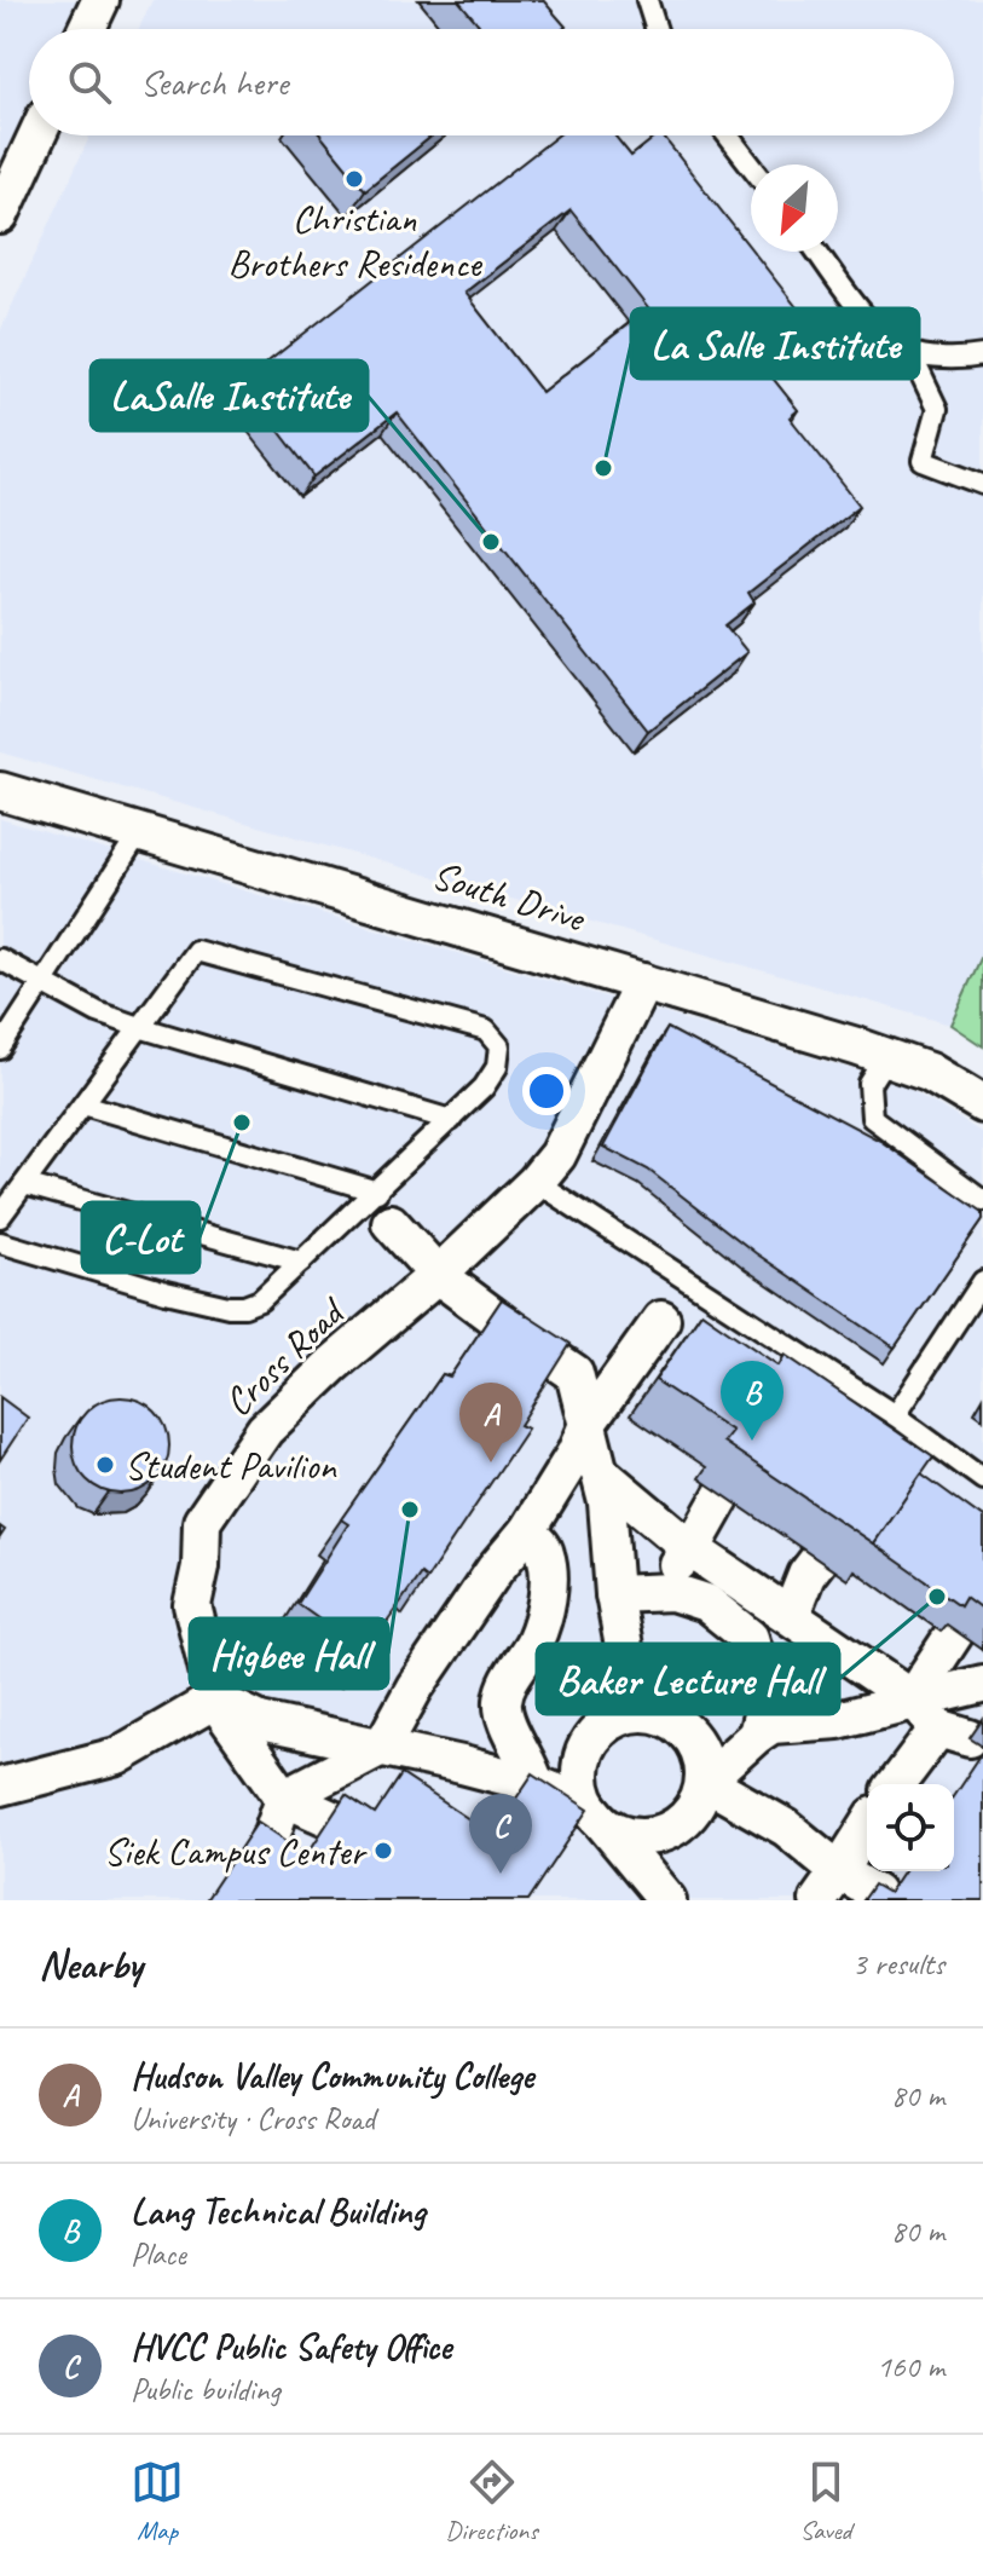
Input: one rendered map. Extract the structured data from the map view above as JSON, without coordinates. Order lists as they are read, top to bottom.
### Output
{
  "streets": {
    "street": ["South Drive", "Cross Road"]
  },
  "crossings": [
    ["South Drive", "Cross Road"]
  ],
  "places": [
    "Christian Brothers Residence",
    "La Salle Institute",
    "LaSalle Institute",
    "C-Lot",
    "Student Pavilion",
    "Higbee Hall",
    "Baker Lecture Hall",
    "Siek Campus Center"
  ],
  "north": "bottom left",
  "page": {
    "search": "Search here",
    "pins": ["B", "A", "C"],
    "heading": ["Nearby", "3 results"],
    "list": [
      {
        "mark": "A",
        "name": "Hudson Valley Community College",
        "note": "University · Cross Road",
        "value": "80 m"
      },
      {
        "mark": "B",
        "name": "Lang Technical Building",
        "note": "Place",
        "value": "80 m"
      },
      {
        "mark": "C",
        "name": "HVCC Public Safety Office",
        "note": "Public building",
        "value": "160 m"
      }
    ],
    "nav": ["Map", "Directions", "Saved"]
  }
}
